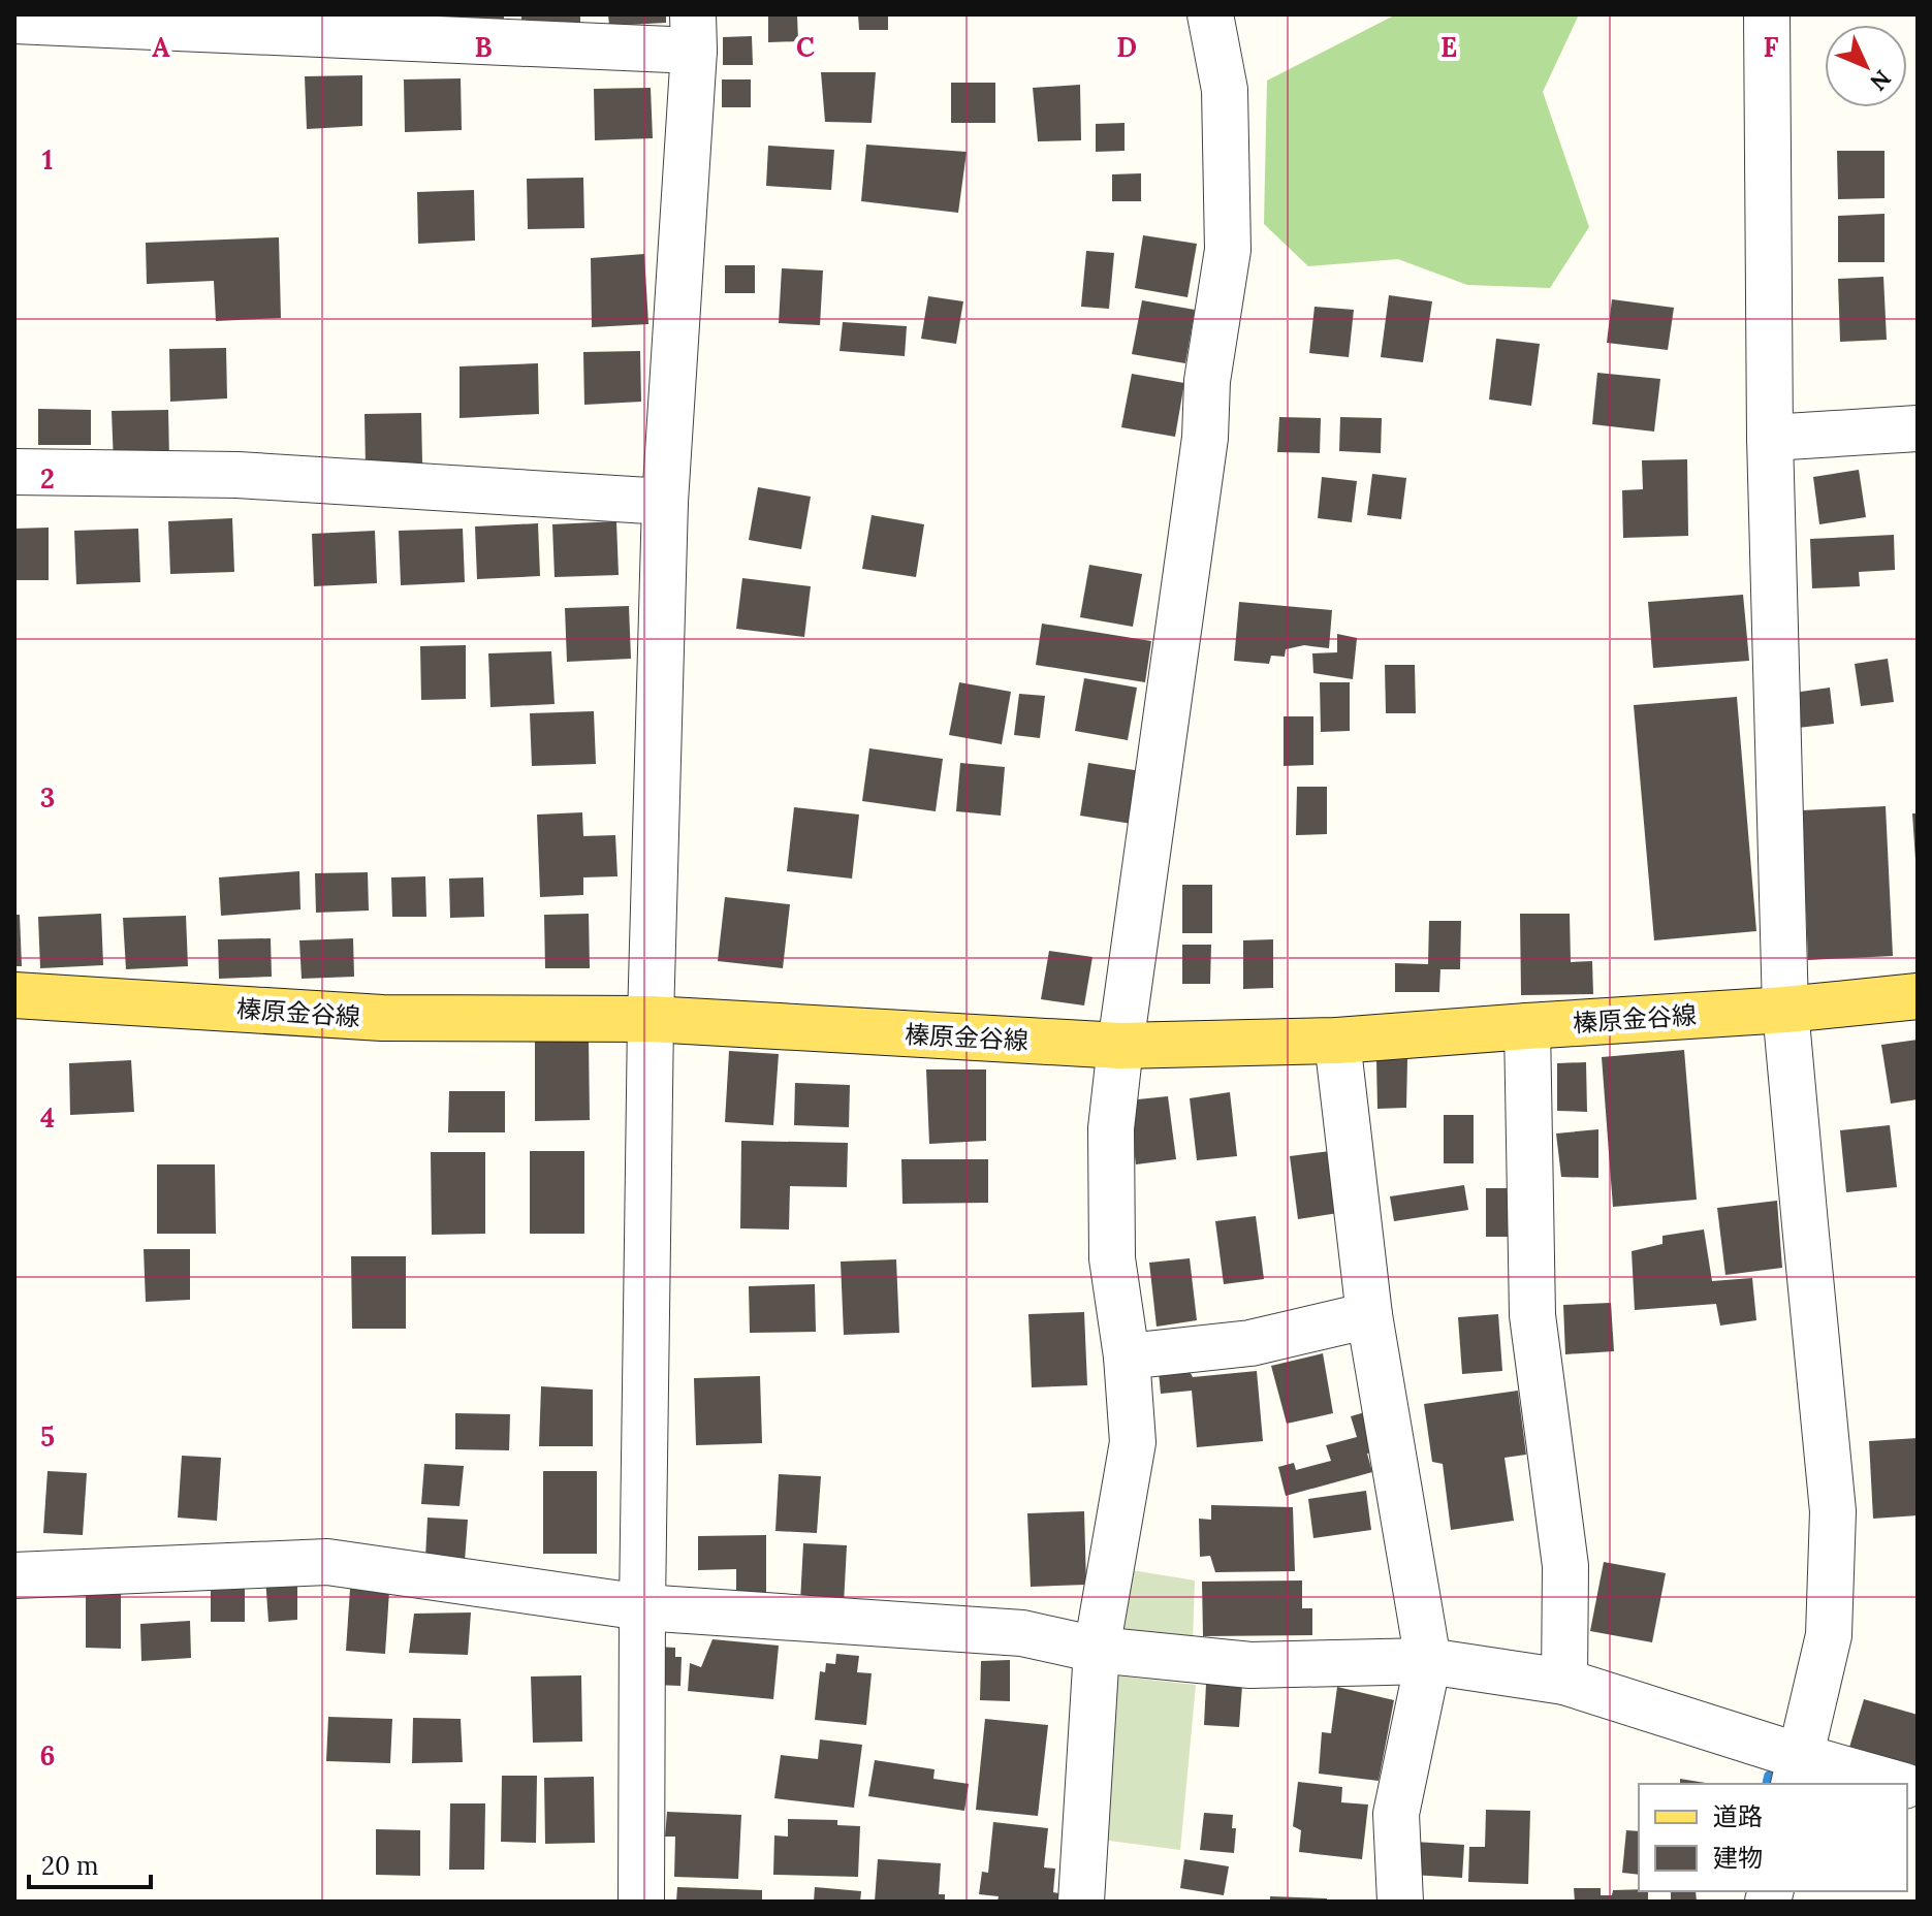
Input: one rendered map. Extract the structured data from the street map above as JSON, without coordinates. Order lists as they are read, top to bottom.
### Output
{
  "streets": {
    "main road": ["榛原金谷線"]
  },
  "legend": ["道路", "建物"],
  "scale_bar": "20 m",
  "north": "bottom right",
  "grid": {
    "columns": [
      "A",
      "B",
      "C",
      "D",
      "E",
      "F"
    ],
    "rows": [
      "1",
      "2",
      "3",
      "4",
      "5",
      "6"
    ]
  }
}
